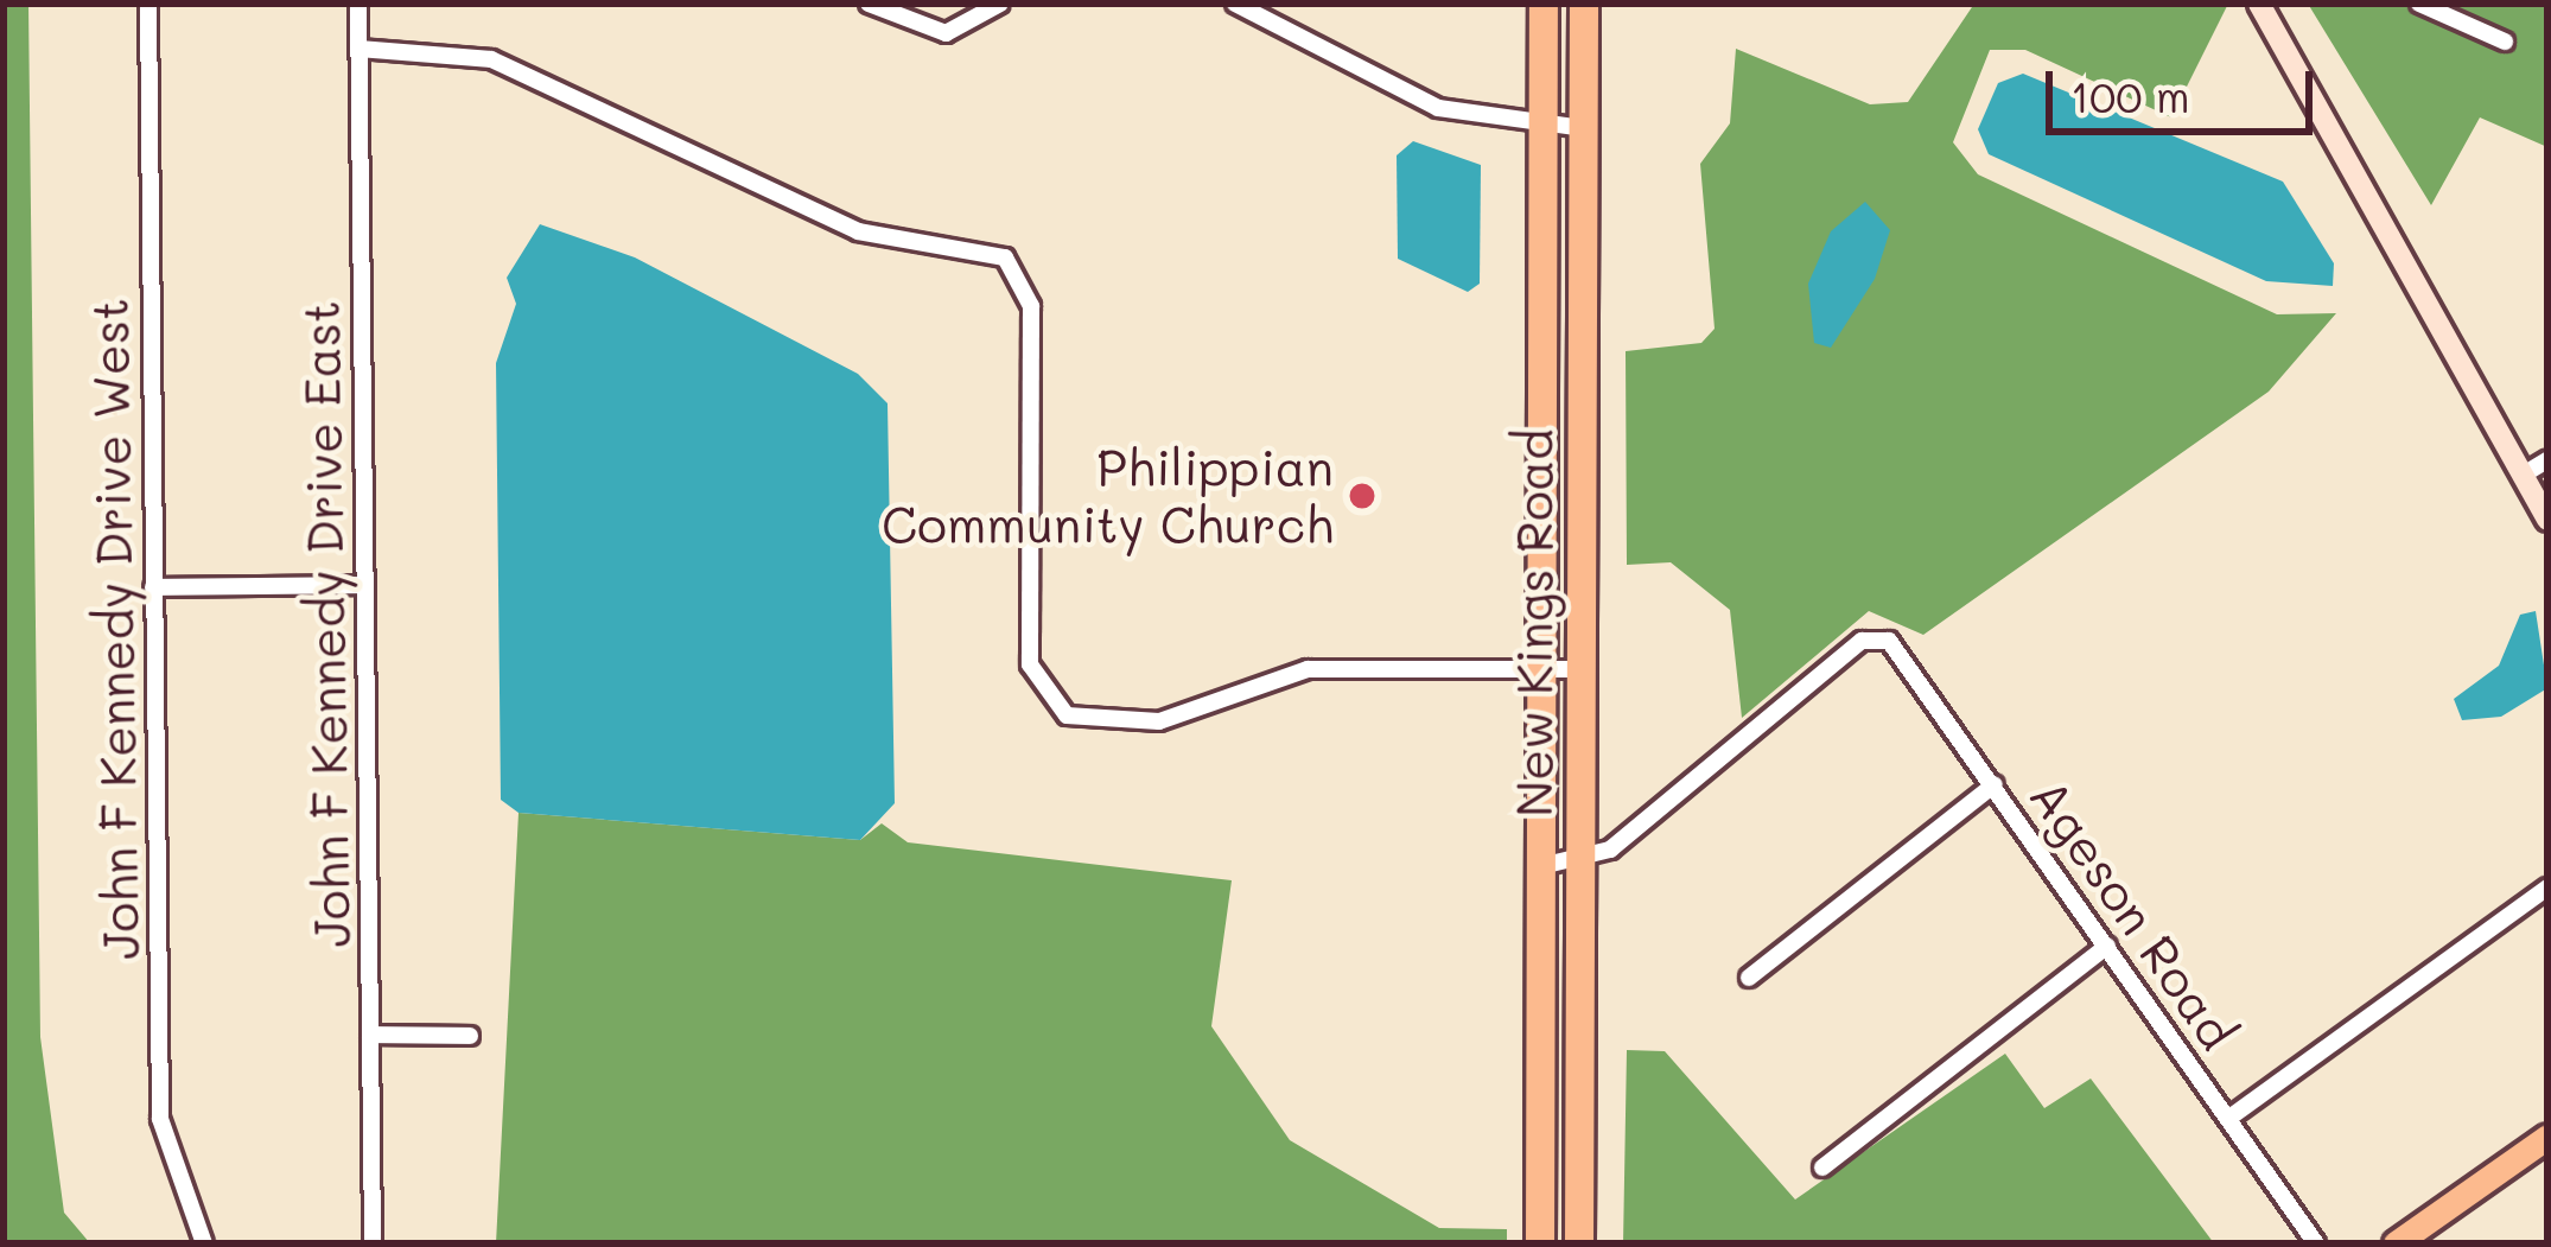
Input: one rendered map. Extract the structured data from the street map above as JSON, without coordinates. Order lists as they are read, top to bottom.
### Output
{
  "streets": {
    "highway": ["New Kings Road"],
    "street": ["John F Kennedy Drive East", "John F Kennedy Drive West", "Ageson Road"]
  },
  "crossings": [
    ["New Kings Road", "Ageson Road"]
  ],
  "places": ["Philippian Community Church"],
  "scale_bar": "100 m"
}
